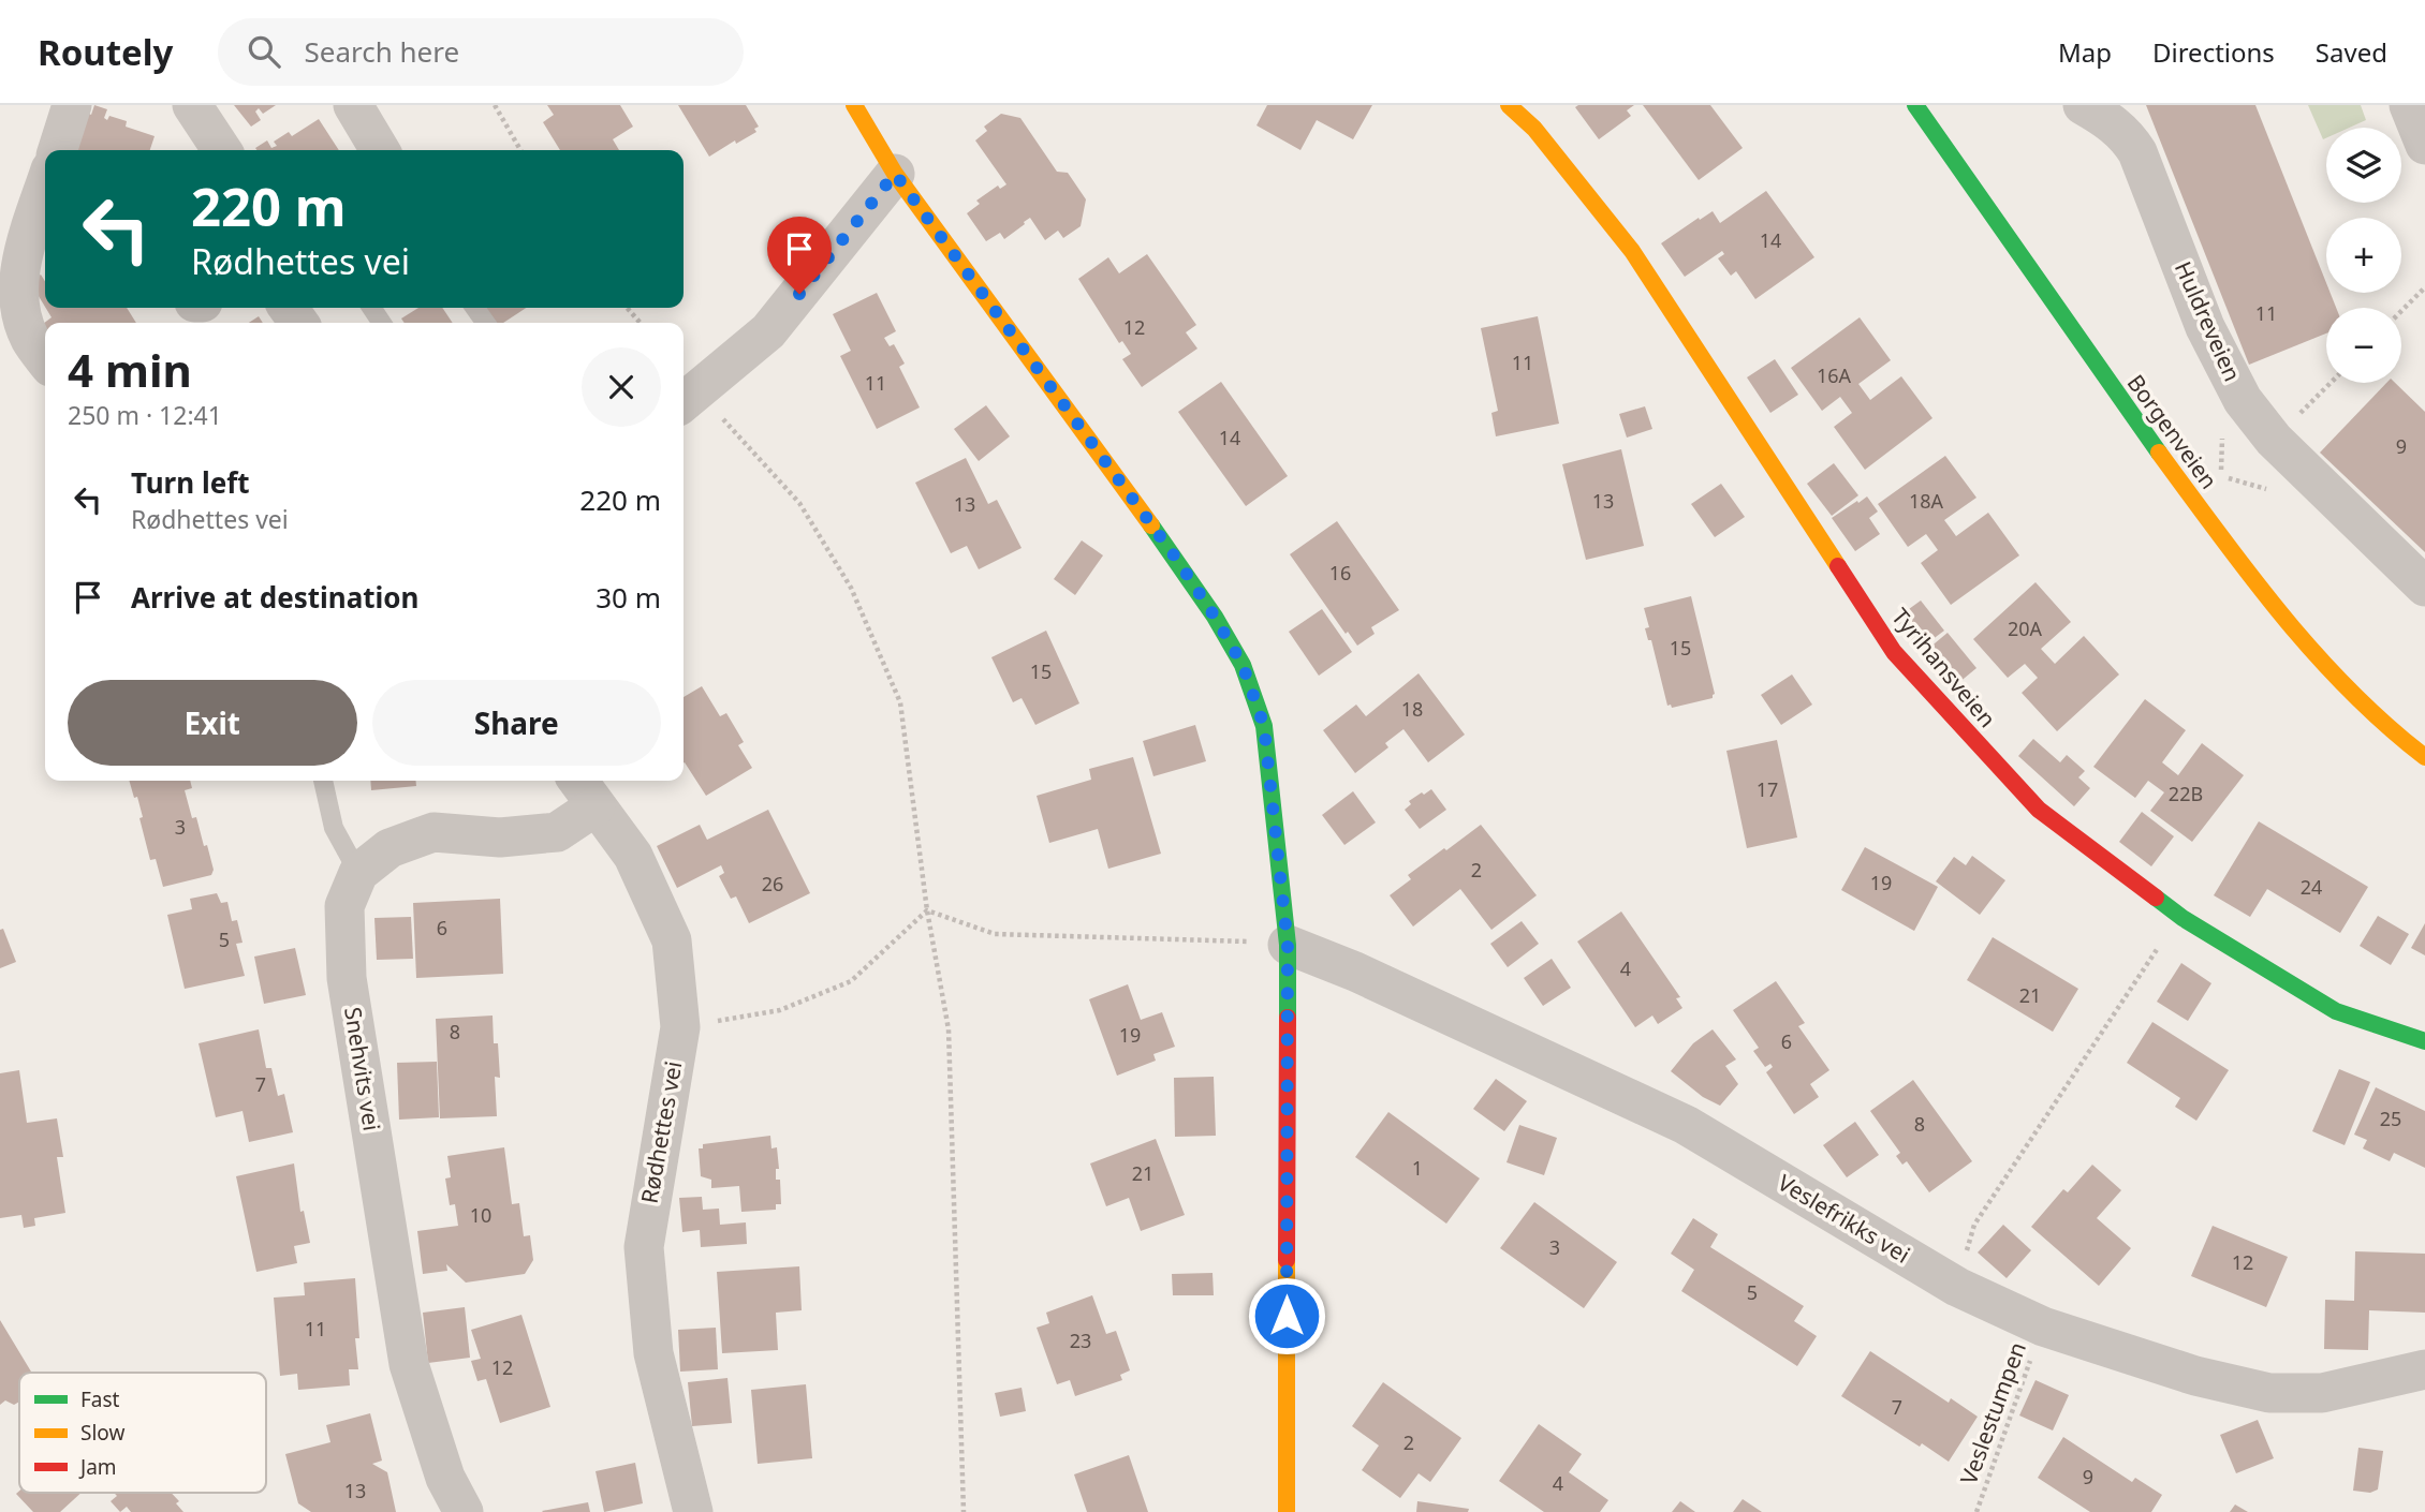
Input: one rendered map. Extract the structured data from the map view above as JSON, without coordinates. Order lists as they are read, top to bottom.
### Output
{
  "streets": {
    "street": [
      "Huldreveien",
      "Borgenveien",
      "Tyrihansveien",
      "Snehvits vei",
      "Rødhettes vei",
      "Veslefrikks vei"
    ],
    "path": ["Veslestumpen"]
  },
  "crossings": [
    ["Snehvits vei", "Rødhettes vei"],
    ["Veslefrikks vei", "Veslestumpen"]
  ],
  "house_numbers": [
    "14",
    "11",
    "12",
    "11",
    "16A",
    "11",
    "14",
    "9",
    "13",
    "18A",
    "13",
    "16",
    "20A",
    "15",
    "15",
    "18",
    "17",
    "22B",
    "3",
    "2",
    "19",
    "26",
    "24",
    "6",
    "5",
    "4",
    "21",
    "8",
    "19",
    "6",
    "7",
    "25",
    "8",
    "1",
    "21",
    "10",
    "3",
    "12",
    "5",
    "11",
    "23",
    "12",
    "7",
    "2",
    "9",
    "4",
    "13"
  ],
  "legend": ["Fast", "Slow", "Jam"],
  "page": {
    "header": "Routely",
    "search": "Search here",
    "nav": ["Map", "Directions", "Saved"],
    "map_buttons": ["+", "−"],
    "turn": ["220 m", "Rødhettes vei"],
    "heading": ["4 min", "250 m · 12:41"],
    "list": [
      {
        "name": "Turn left",
        "note": "Rødhettes vei",
        "value": "220 m"
      },
      {
        "name": "Arrive at destination",
        "value": "30 m"
      }
    ],
    "buttons": ["Exit", "Share"]
  }
}
